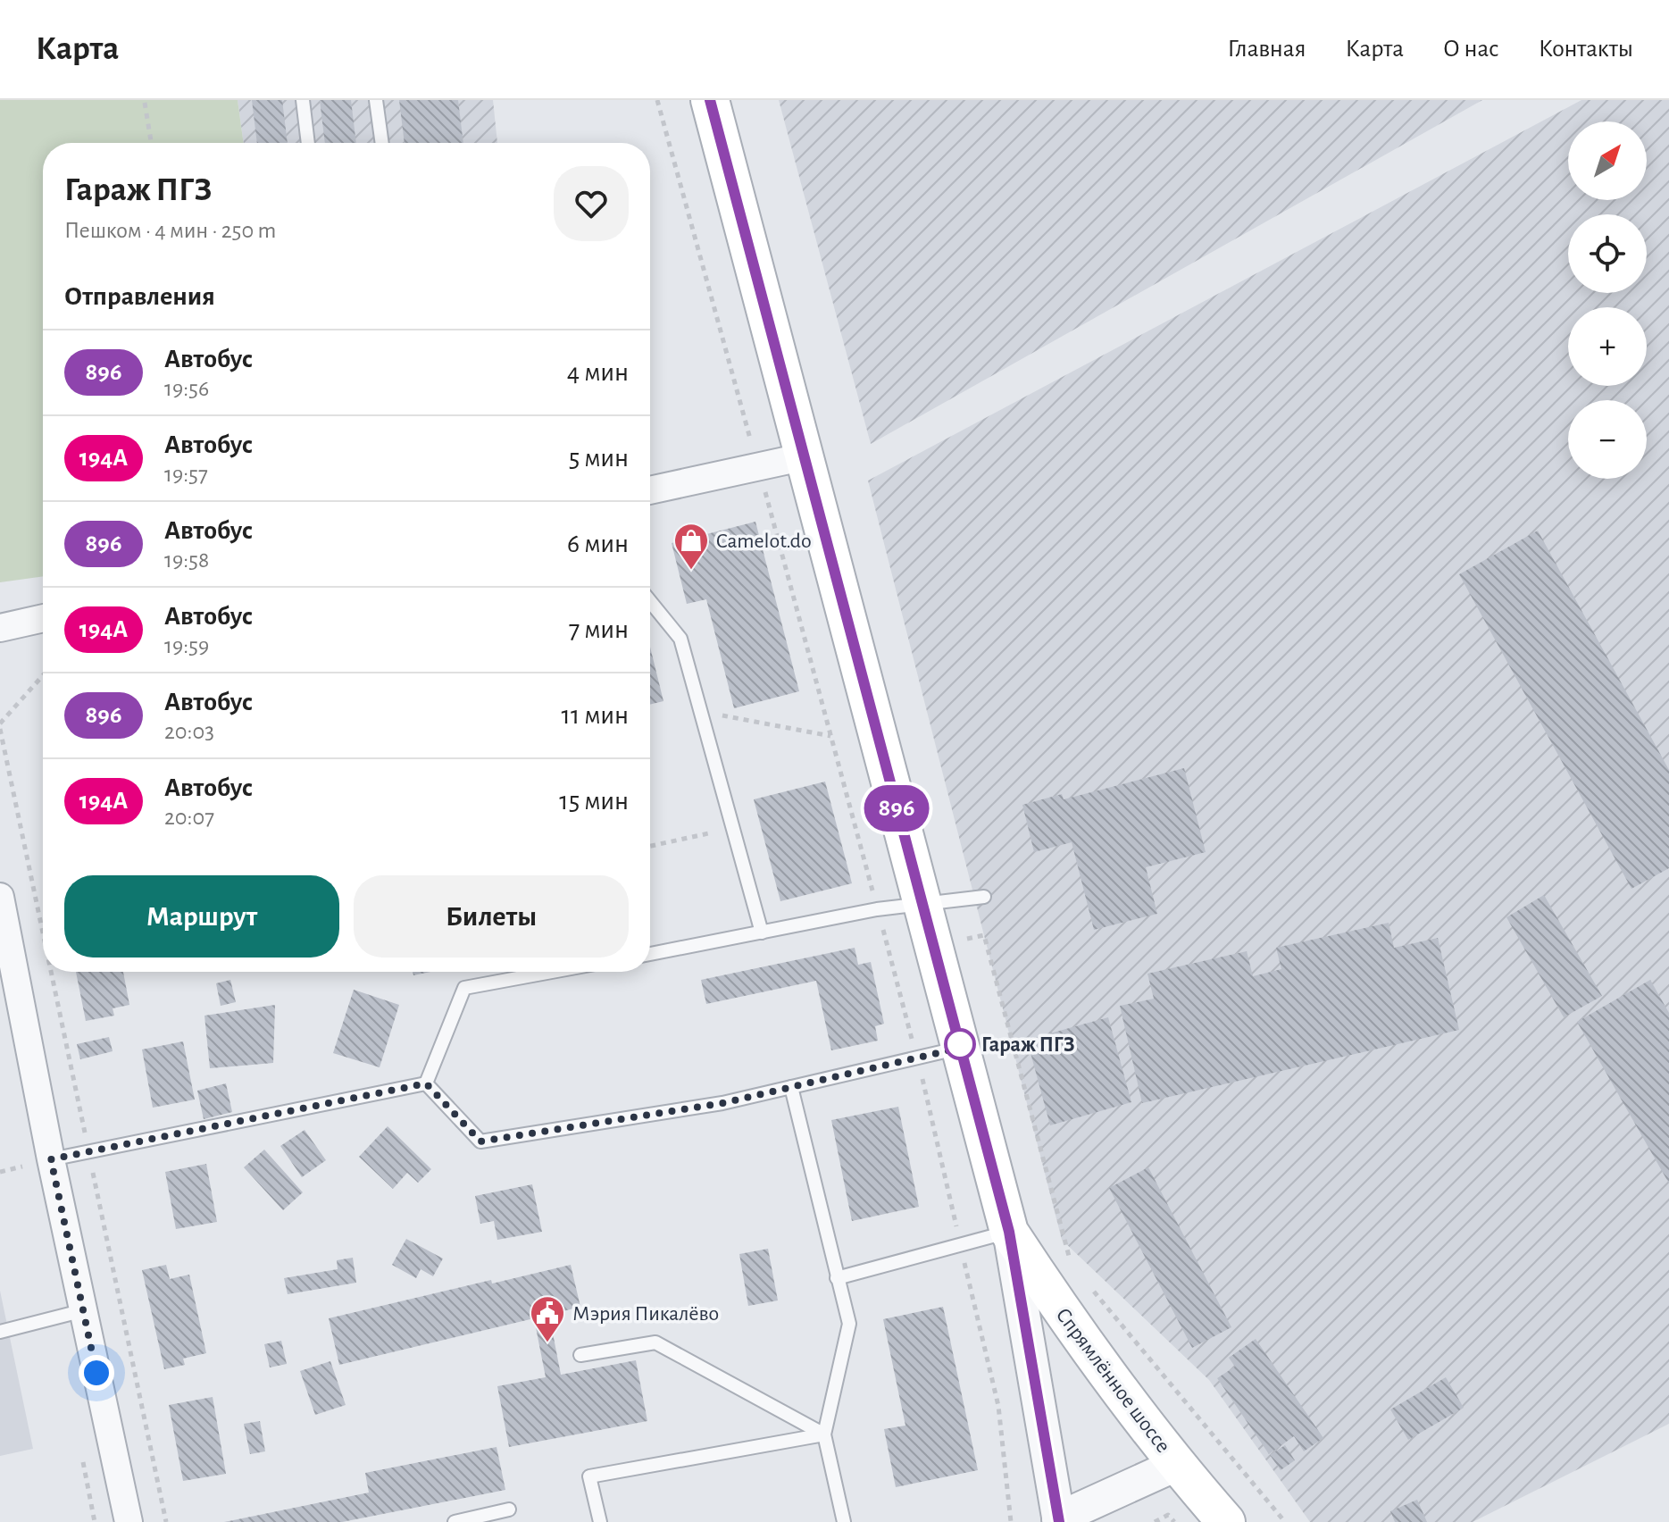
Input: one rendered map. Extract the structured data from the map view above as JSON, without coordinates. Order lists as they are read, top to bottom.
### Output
{
  "streets": {
    "main road": ["Спрямлённое шоссе"]
  },
  "places": {
    "shop": ["Camelot.do"],
    "other": ["Гараж ПГЗ"],
    "public building": ["Мэрия Пикалёво"]
  },
  "lines": ["bus line 896"],
  "north": "top right",
  "page": {
    "header": "Карта",
    "nav": [
      "Главная",
      "Карта",
      "О нас",
      "Контакты"
    ],
    "on_map": "896",
    "map_buttons": ["+", "−"],
    "heading": [
      ["Гараж ПГЗ", "Пешком · 4 мин · 250 m"],
      "Отправления"
    ],
    "list": [
      {
        "mark": "896",
        "name": "Автобус",
        "note": "19:56",
        "value": "4 мин"
      },
      {
        "mark": "194А",
        "name": "Автобус",
        "note": "19:57",
        "value": "5 мин"
      },
      {
        "mark": "896",
        "name": "Автобус",
        "note": "19:58",
        "value": "6 мин"
      },
      {
        "mark": "194А",
        "name": "Автобус",
        "note": "19:59",
        "value": "7 мин"
      },
      {
        "mark": "896",
        "name": "Автобус",
        "note": "20:03",
        "value": "11 мин"
      },
      {
        "mark": "194А",
        "name": "Автобус",
        "note": "20:07",
        "value": "15 мин"
      }
    ],
    "buttons": ["Маршрут", "Билеты"]
  }
}
